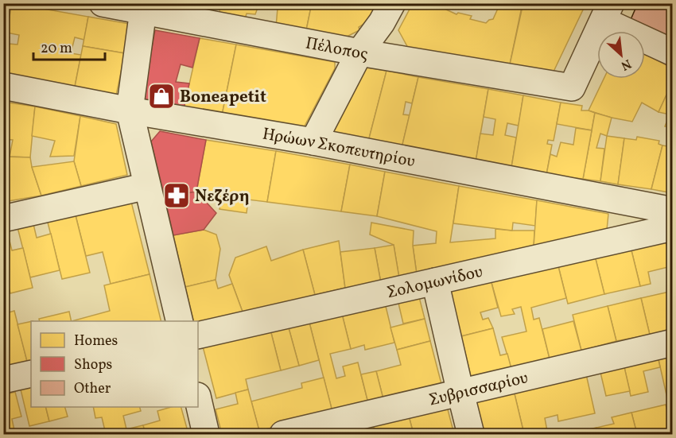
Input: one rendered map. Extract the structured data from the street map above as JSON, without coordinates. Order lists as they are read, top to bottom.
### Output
{
  "streets": {
    "street": [
      "Πέλοπος",
      "Ηρώων Σκοπευτηρίου",
      "Σολομωνίδου",
      "Συβρισσαρίου"
    ]
  },
  "places": {
    "shop": ["Boneapetit"],
    "pharmacy": ["Νεζέρη"]
  },
  "legend": ["Homes", "Shops", "Other"],
  "scale_bar": "20 m",
  "north": "bottom right"
}
